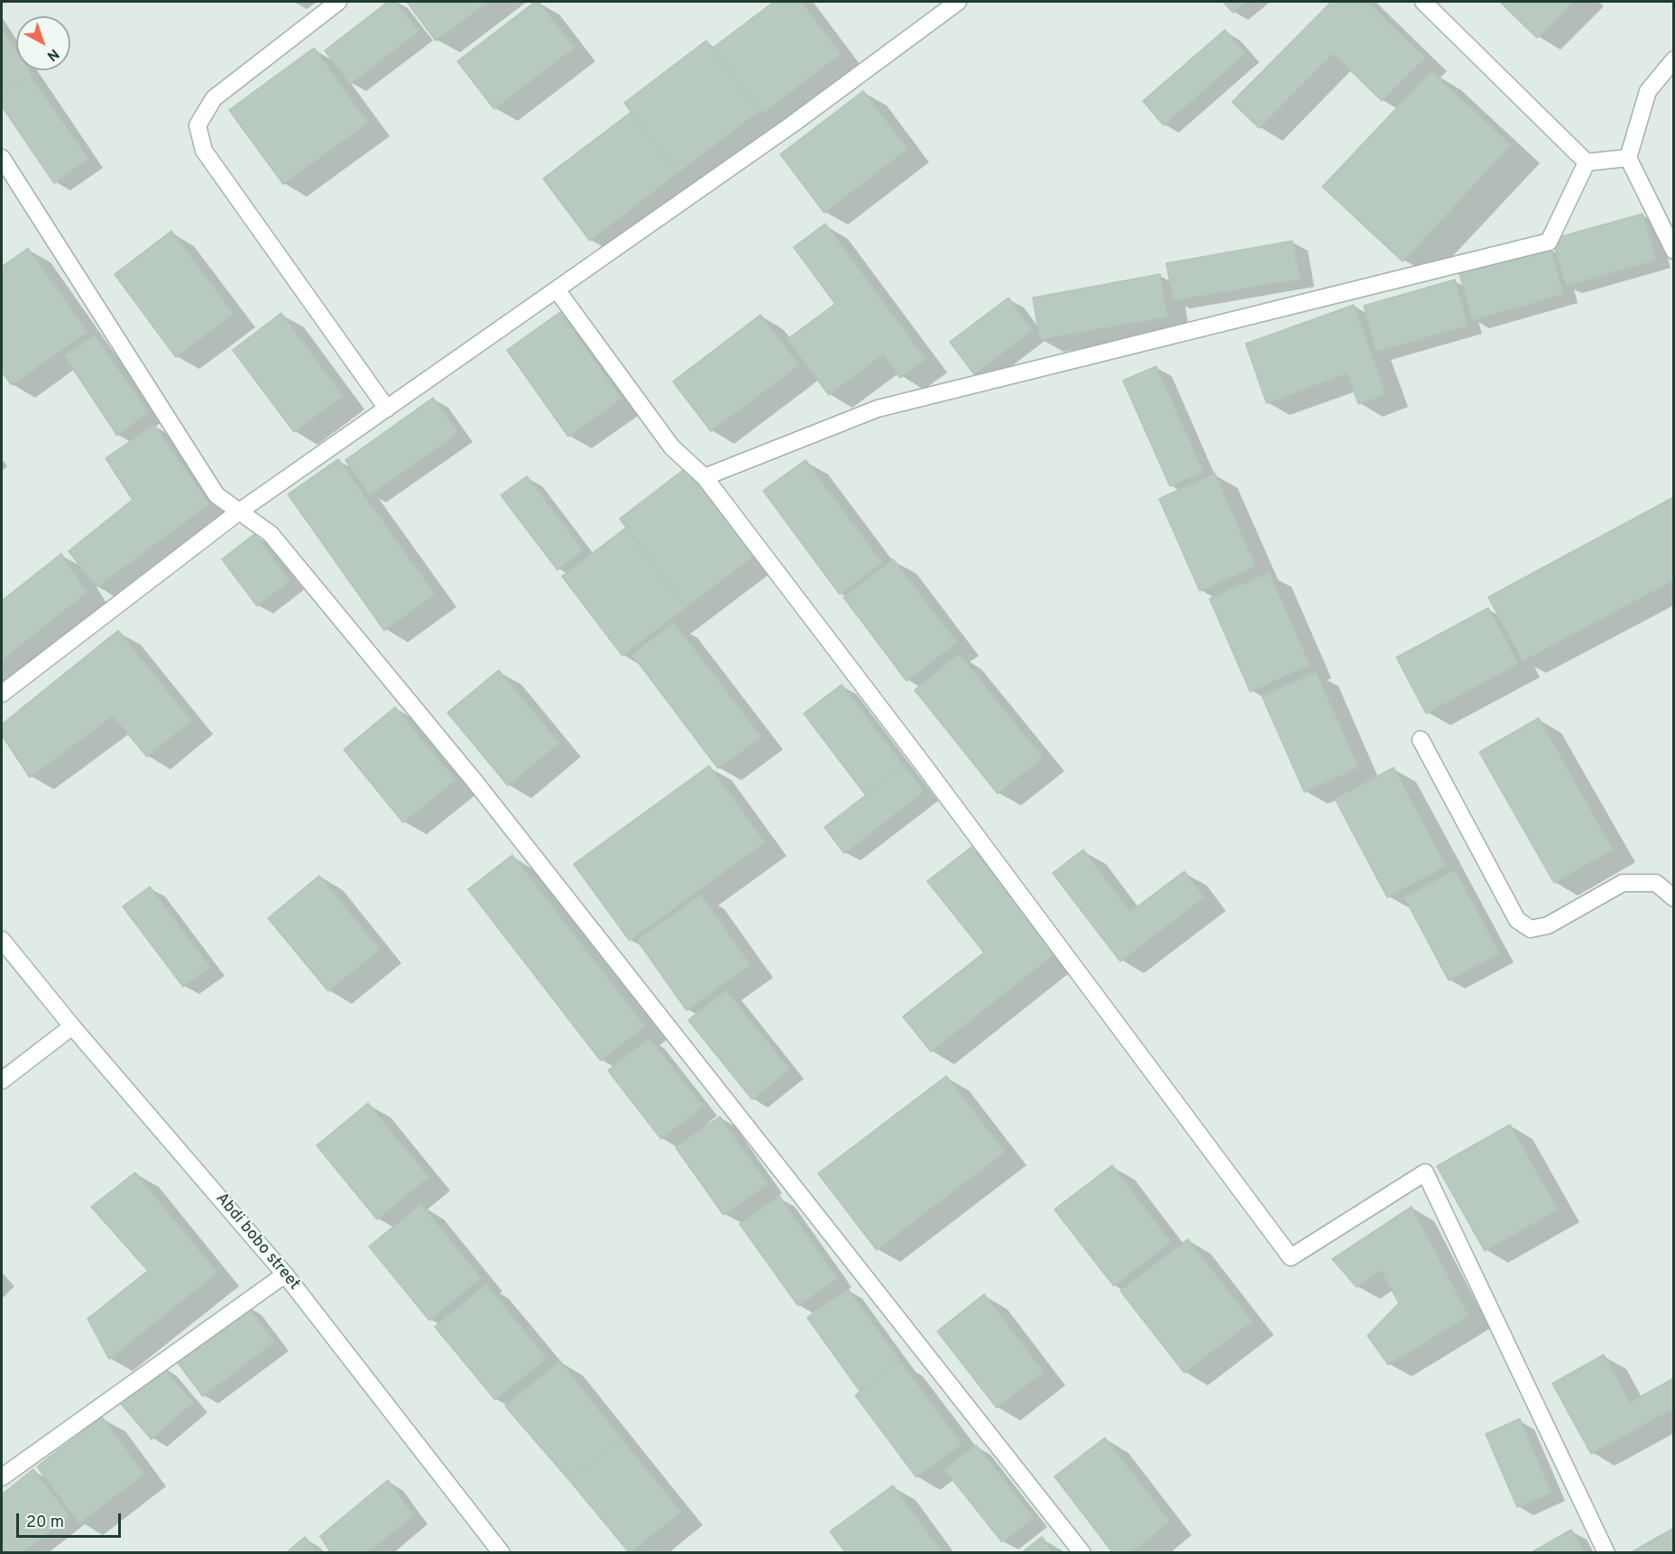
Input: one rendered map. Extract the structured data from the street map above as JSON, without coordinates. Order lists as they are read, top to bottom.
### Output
{
  "streets": {
    "street": ["Abdi bobo street"]
  },
  "scale_bar": "20 m",
  "north": "bottom right"
}
